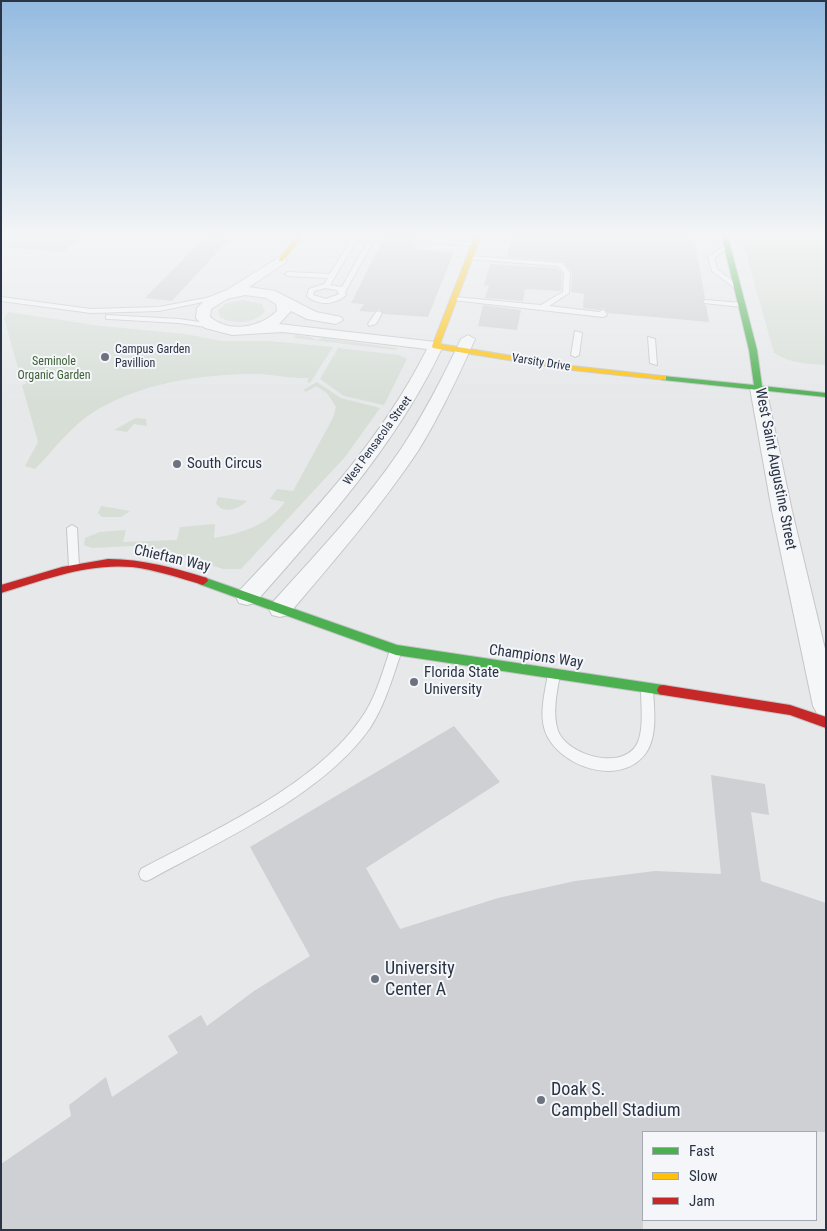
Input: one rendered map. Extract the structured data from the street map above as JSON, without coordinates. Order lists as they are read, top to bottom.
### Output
{
  "streets": {
    "main road": [
      "Varsity Drive",
      "West Pensacola Street",
      "West Saint Augustine Street",
      "Chieftan Way",
      "Champions Way"
    ]
  },
  "crossings": [
    ["Varsity Drive", "West Pensacola Street"],
    ["Varsity Drive", "West Saint Augustine Street"],
    ["West Pensacola Street", "Chieftan Way"],
    ["West Pensacola Street", "Champions Way"],
    ["Chieftan Way", "Champions Way"]
  ],
  "parks": ["Seminole Organic Garden"],
  "places": [
    "Campus Garden Pavillion",
    "South Circus",
    "Florida State University",
    "University Center A",
    "Doak S. Campbell Stadium"
  ],
  "legend": ["Fast", "Slow", "Jam"]
}
